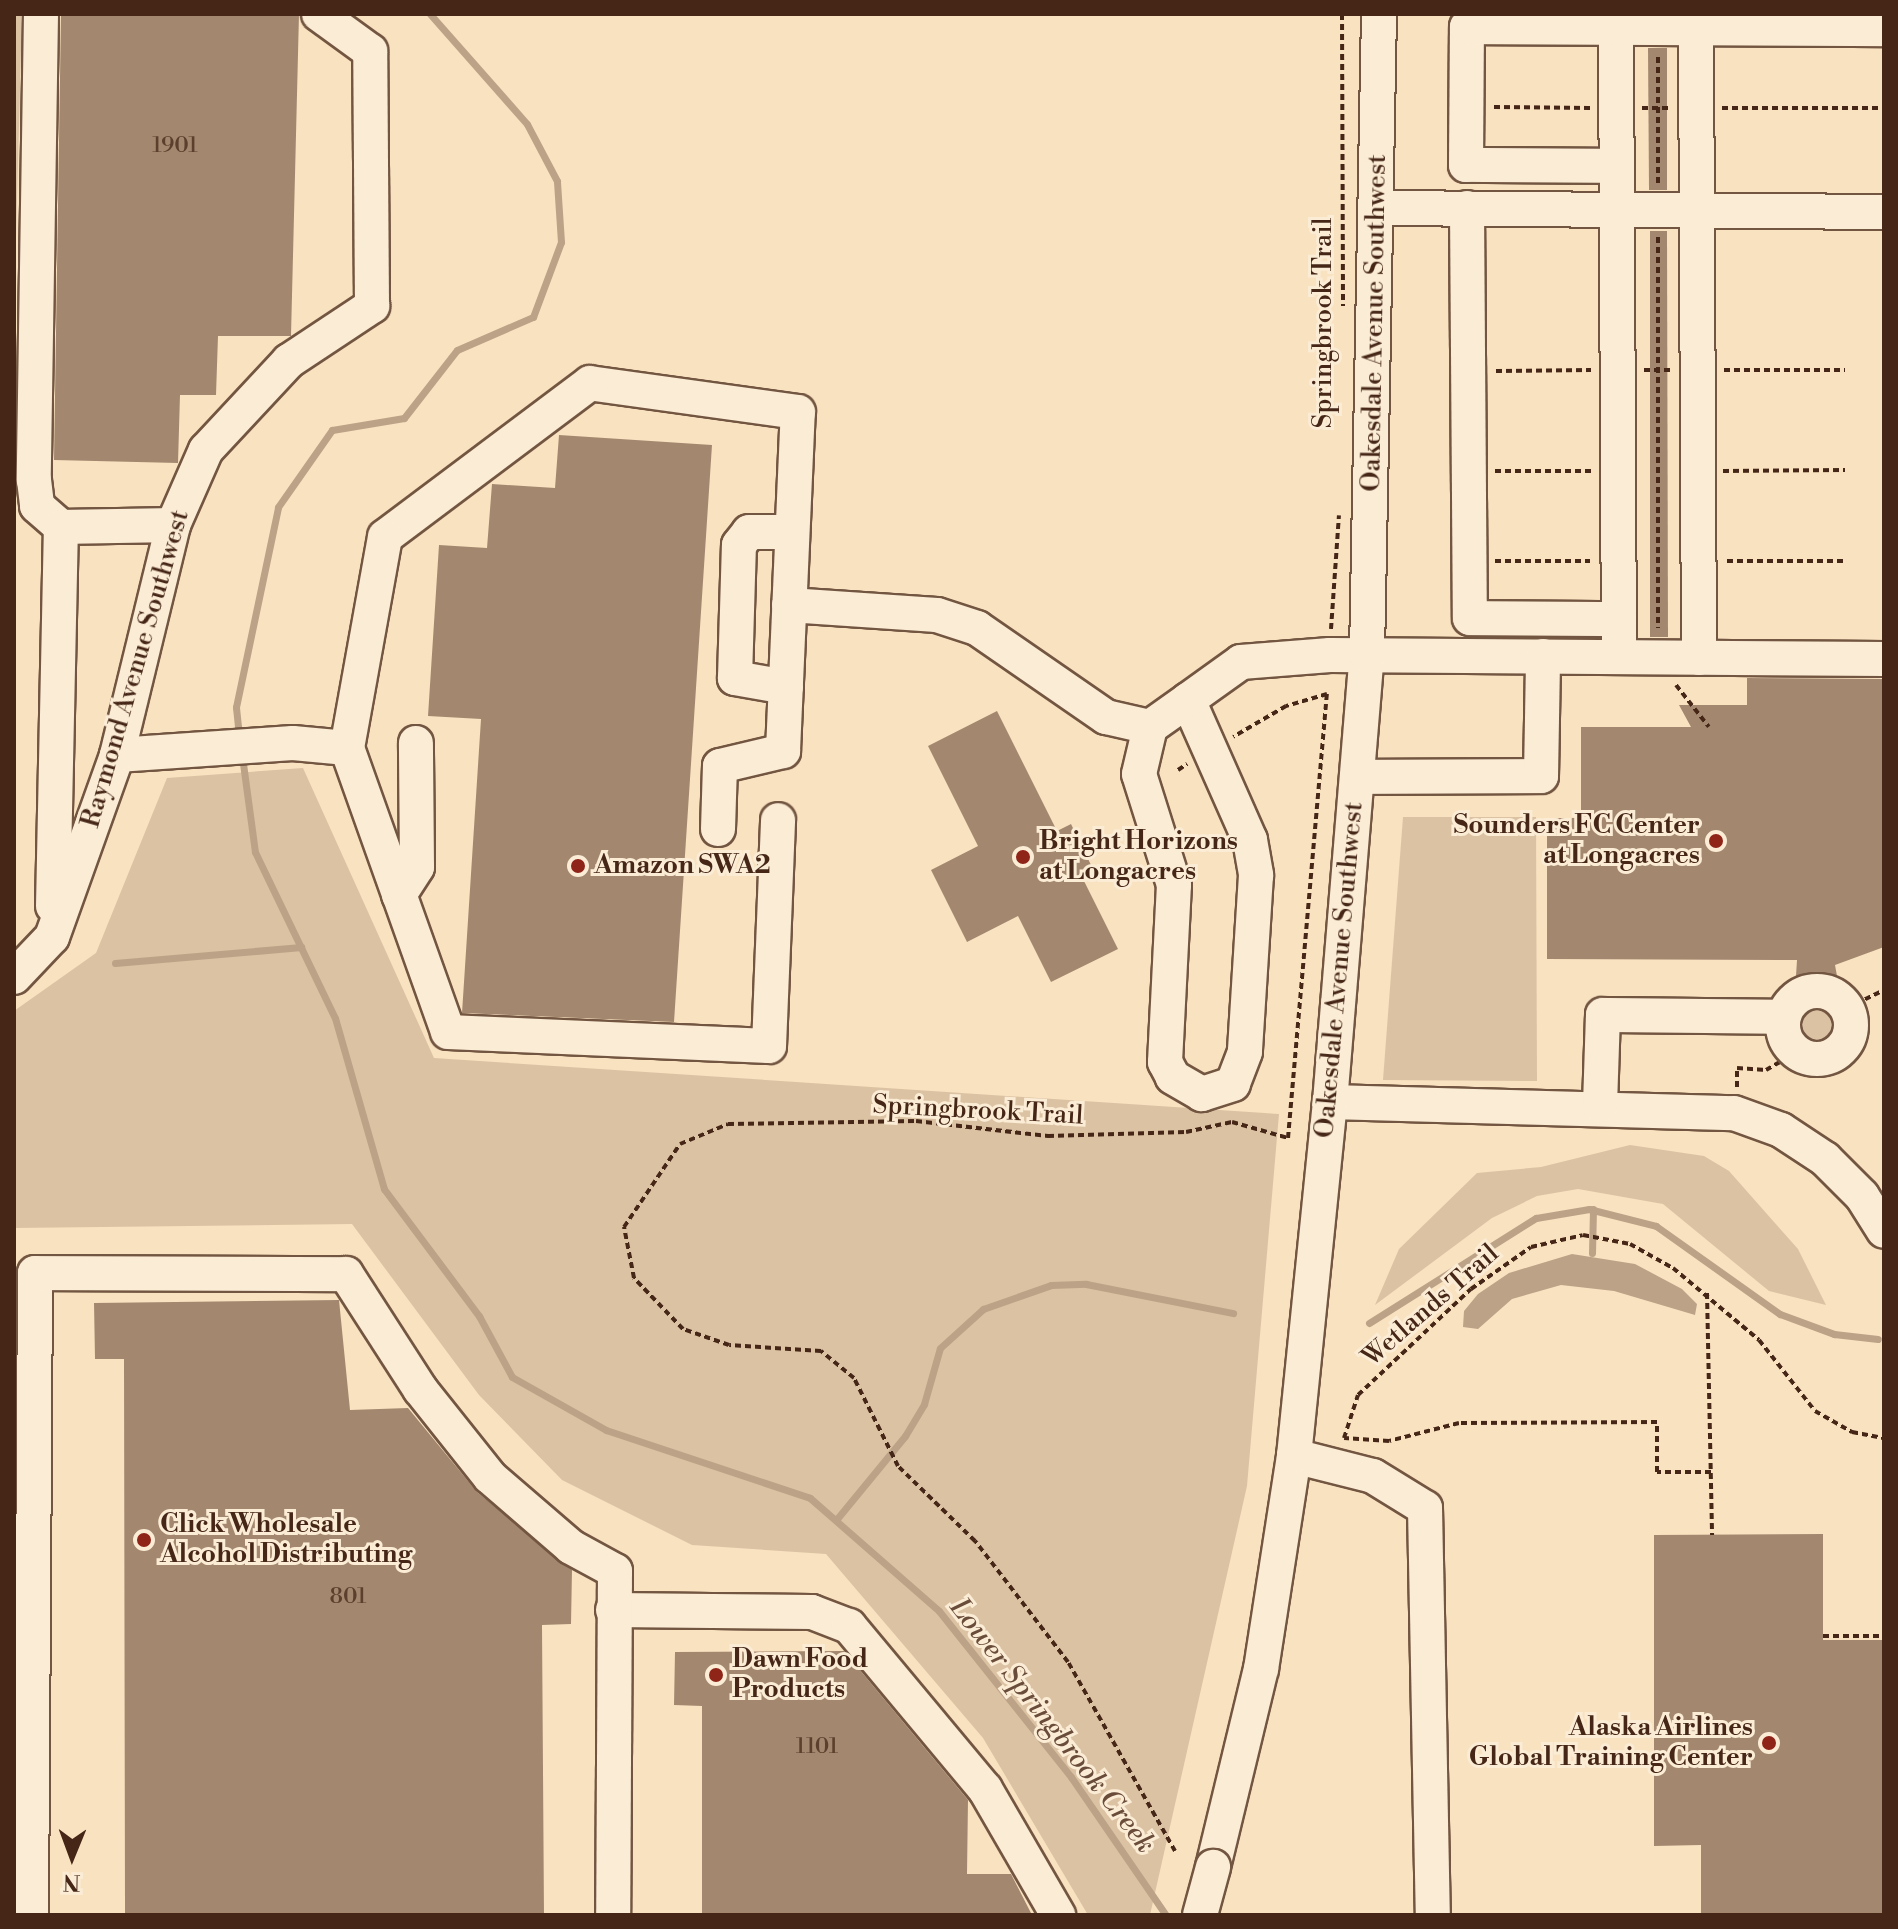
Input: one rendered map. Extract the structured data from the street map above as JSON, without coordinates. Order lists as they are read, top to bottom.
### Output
{
  "streets": {
    "street": ["Oakesdale Avenue Southwest", "Raymond Avenue Southwest"],
    "path": ["Springbrook Trail", "Wetlands Trail"]
  },
  "water": ["Lower Springbrook Creek"],
  "places": [
    "Sounders FC Center at Longacres",
    "Bright Horizons at Longacres",
    "Amazon SWA2",
    "Click Wholesale Alcohol Distributing",
    "Dawn Food Products",
    "Alaska Airlines Global Training Center"
  ],
  "house_numbers": ["1901", "801", "1101"],
  "north": "bottom"
}
